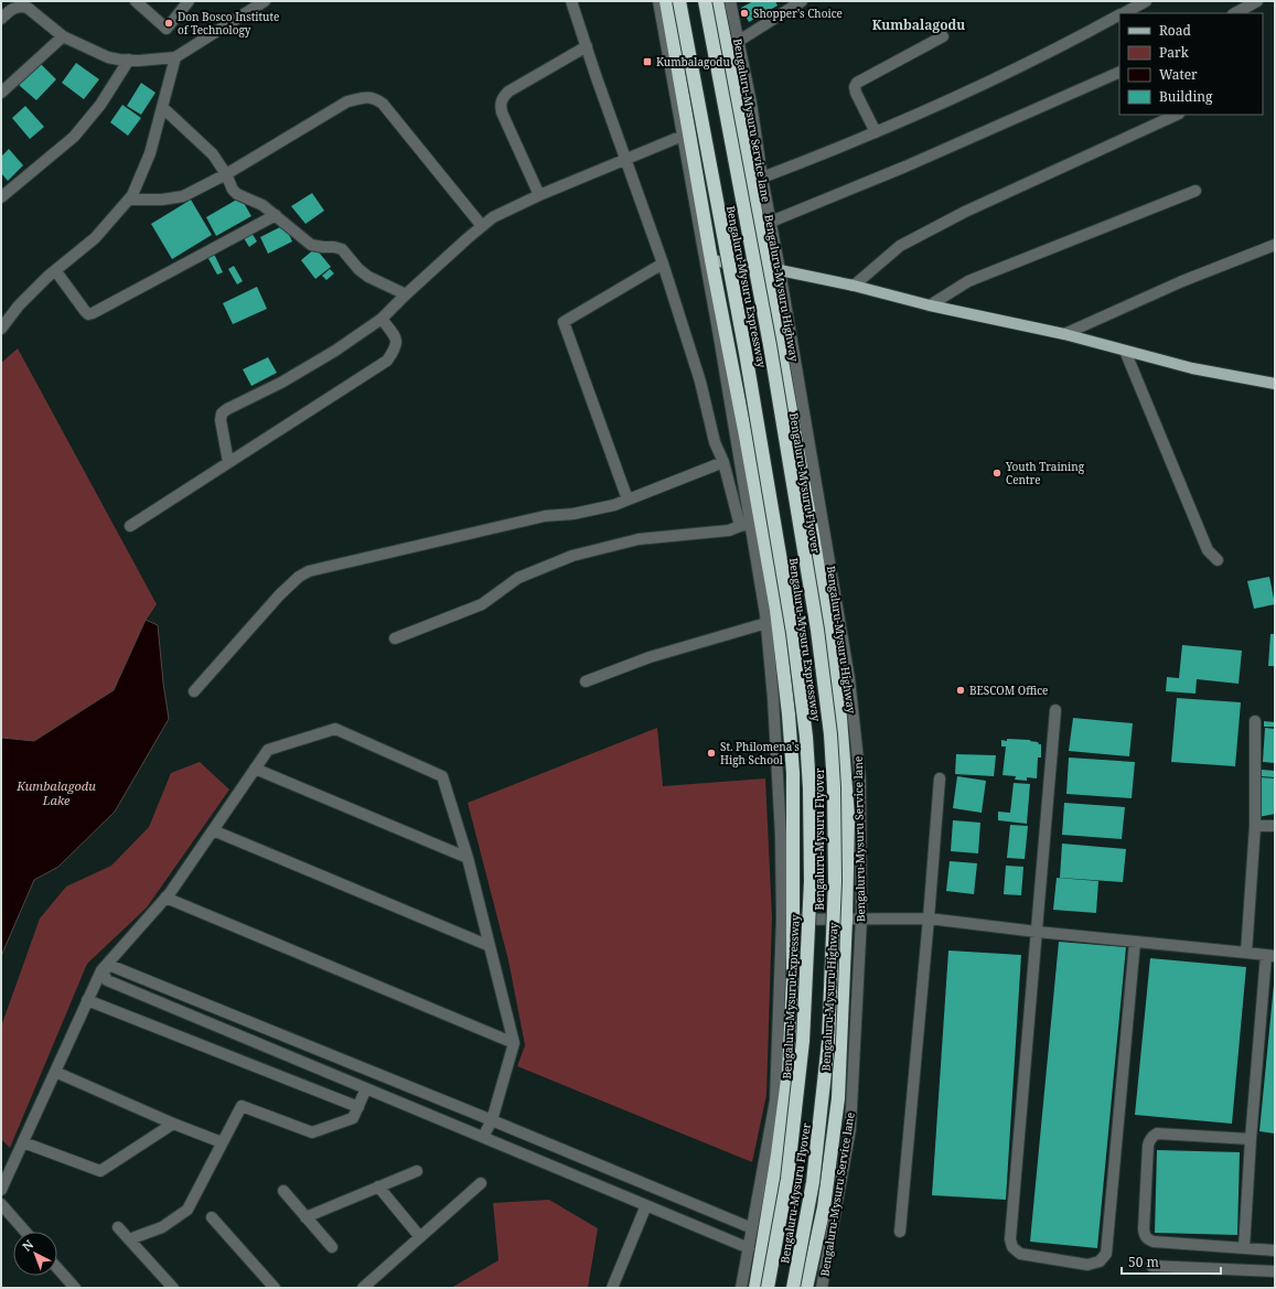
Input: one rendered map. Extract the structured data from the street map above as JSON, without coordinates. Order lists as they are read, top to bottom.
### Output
{
  "streets": {
    "highway": ["Bengaluru-Mysuru Expressway", "Bengaluru-Mysuru Highway", "Bengaluru-Mysuru Flyover"],
    "street": ["Bengaluru-Mysuru Service lane"]
  },
  "districts": ["Kumbalagodu"],
  "water": ["Kumbalagodu Lake"],
  "places": {
    "other": [
      "Shopper's Choice",
      "Don Bosco Institute of Technology",
      "Youth Training Centre",
      "BESCOM Office",
      "St. Philomena's High School"
    ],
    "transit": ["Kumbalagodu"]
  },
  "legend": [
    "Road",
    "Park",
    "Water",
    "Building"
  ],
  "scale_bar": "50 m",
  "north": "top left"
}
